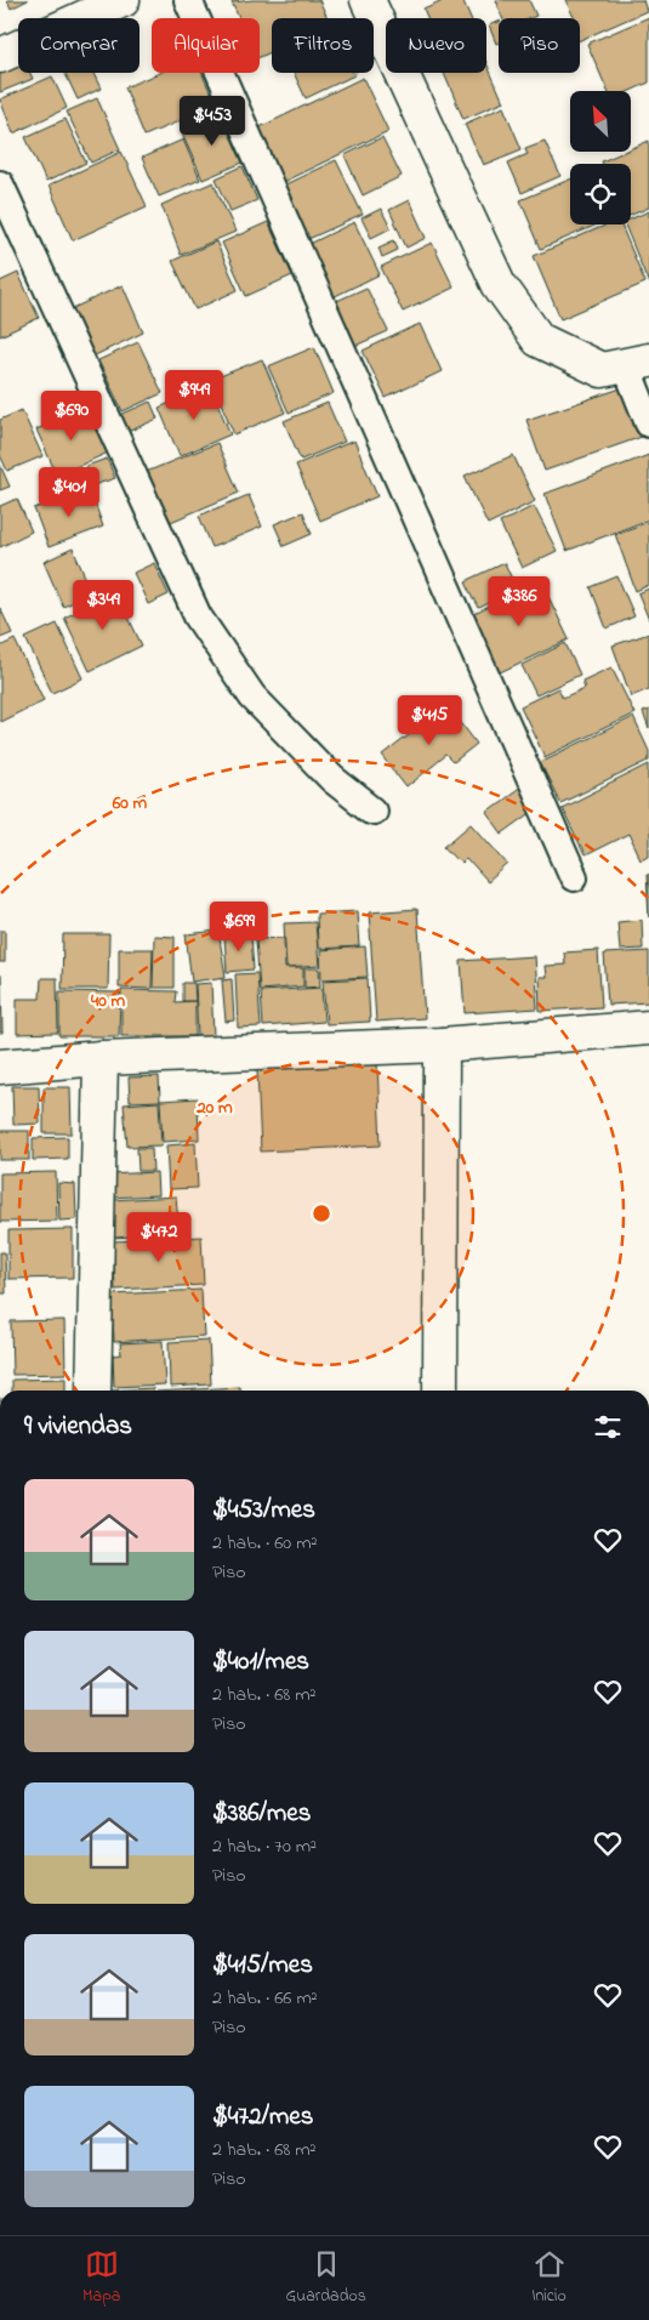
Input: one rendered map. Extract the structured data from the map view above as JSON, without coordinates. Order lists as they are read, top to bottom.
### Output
{
  "north": "top left",
  "page": {
    "chip": [
      "Comprar",
      "Alquilar",
      "Filtros",
      "Nuevo",
      "Piso"
    ],
    "price": [
      "$453",
      "$949",
      "$690",
      "$401",
      "$386",
      "$349",
      "$415",
      "$699",
      "$472"
    ],
    "heading": "9 viviendas",
    "list": [
      {
        "name": "$453/mes",
        "note": "2 hab. · 60 m² · Piso"
      },
      {
        "name": "$401/mes",
        "note": "2 hab. · 68 m² · Piso"
      },
      {
        "name": "$386/mes",
        "note": "2 hab. · 70 m² · Piso"
      },
      {
        "name": "$415/mes",
        "note": "2 hab. · 66 m² · Piso"
      },
      {
        "name": "$472/mes",
        "note": "2 hab. · 68 m² · Piso"
      }
    ],
    "tabs": ["Mapa", "Guardados", "Inicio"]
  },
  "rings": ["60 m", "40 m", "20 m"]
}
